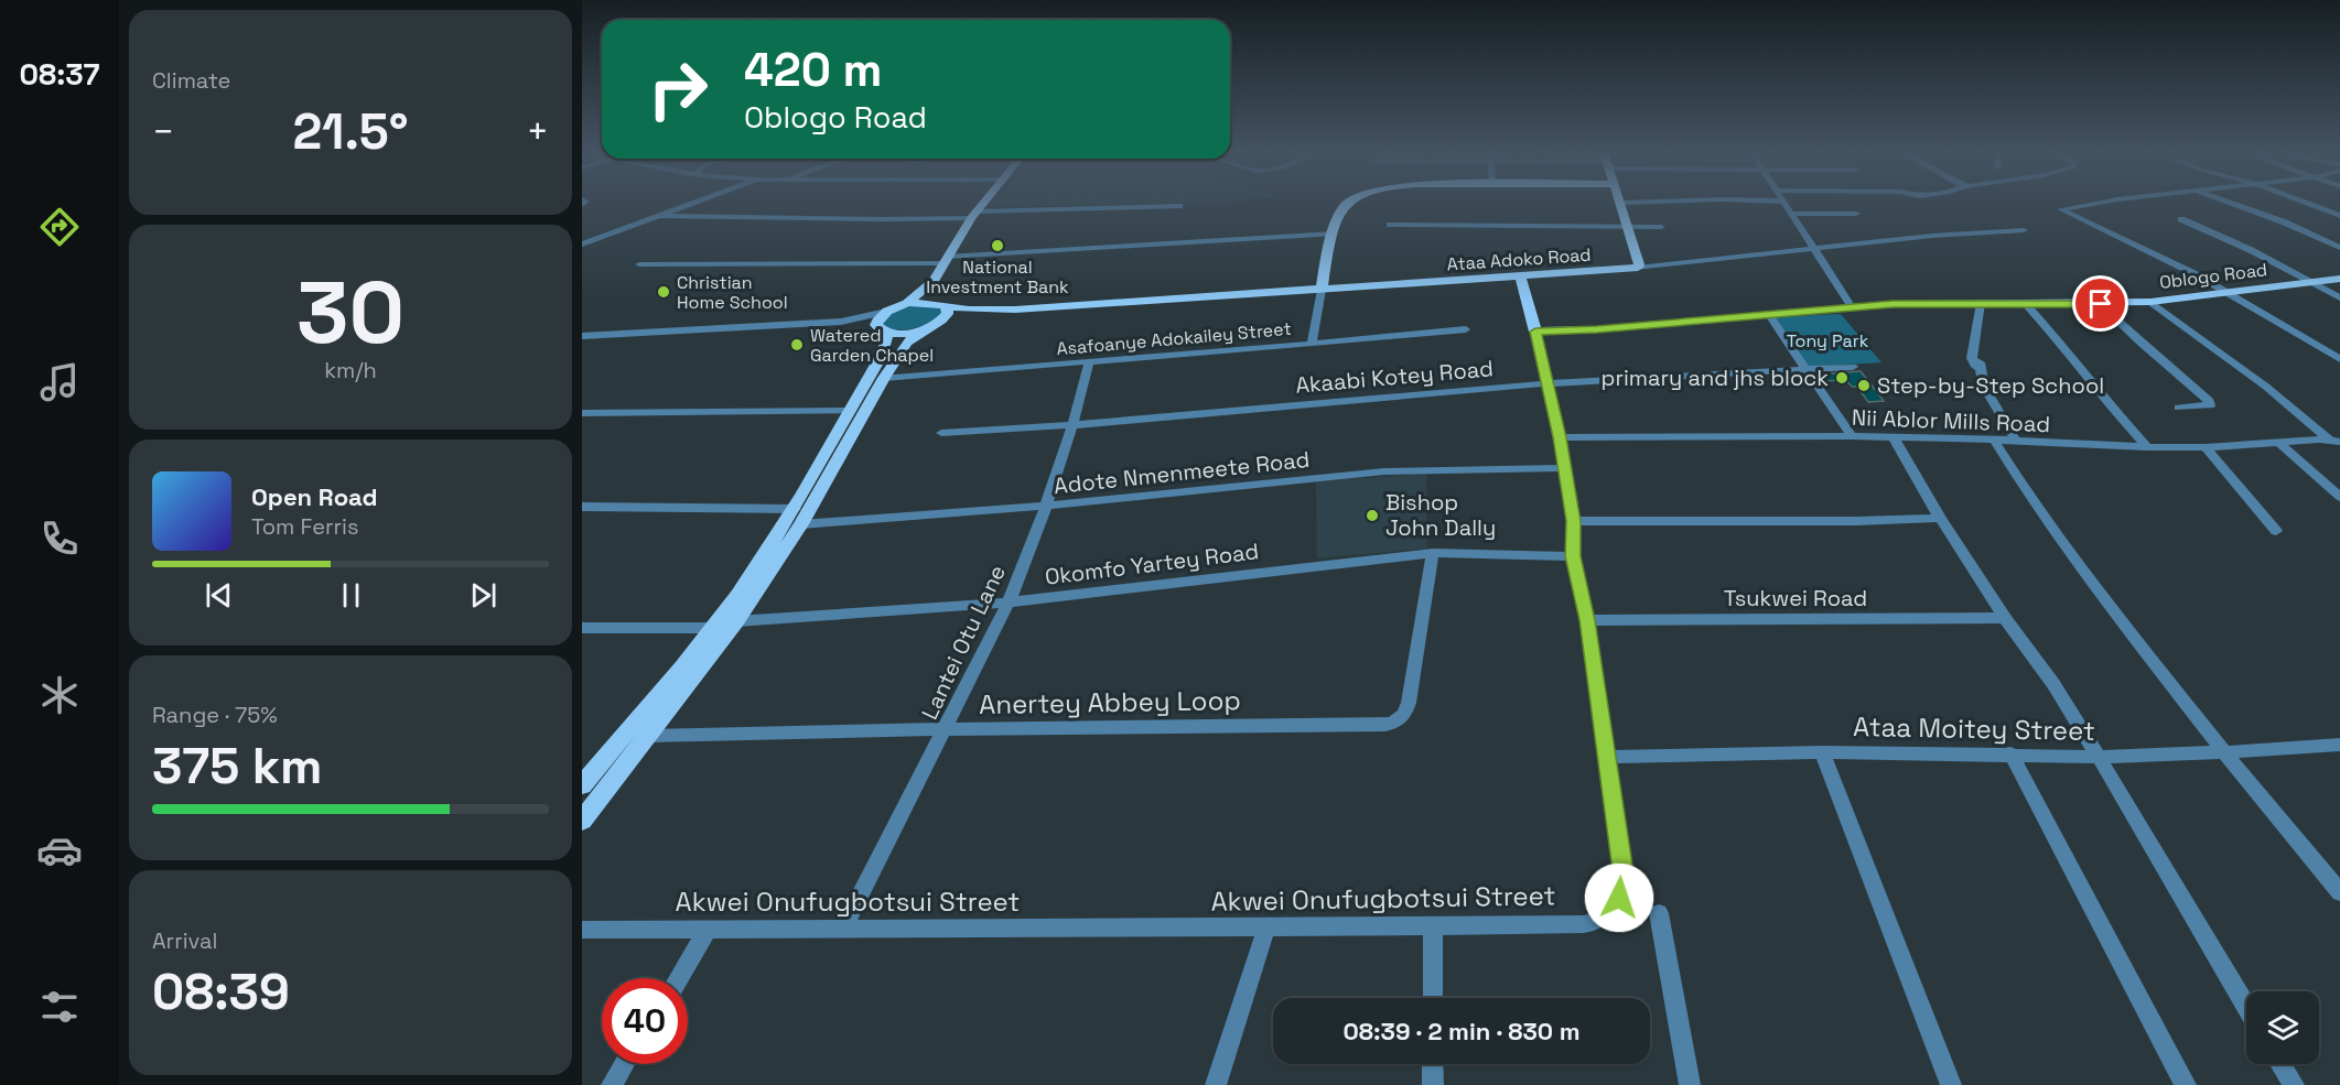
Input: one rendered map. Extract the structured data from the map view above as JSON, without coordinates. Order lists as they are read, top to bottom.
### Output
{
  "streets": {
    "main road": ["Ataa Adoko Road", "Oblogo Road", "Akwei Onufugbotsui Street"],
    "street": [
      "Asafoanye Adokailey Street",
      "Akaabi Kotey Road",
      "Nii Ablor Mills Road",
      "Adote Nmenmeete Road",
      "Okomfo Yartey Road",
      "Tsukwei Road",
      "Lantei Otu Lane",
      "Anertey Abbey Loop",
      "Ataa Moitey Street"
    ]
  },
  "crossings": [
    ["Ataa Adoko Road", "Akwei Onufugbotsui Street"],
    ["Oblogo Road", "Akwei Onufugbotsui Street"],
    ["Asafoanye Adokailey Street", "Lantei Otu Lane"],
    ["Akaabi Kotey Road", "Lantei Otu Lane"],
    ["Akaabi Kotey Road", "Akwei Onufugbotsui Street"],
    ["Nii Ablor Mills Road", "Akwei Onufugbotsui Street"],
    ["Adote Nmenmeete Road", "Lantei Otu Lane"],
    ["Adote Nmenmeete Road", "Akwei Onufugbotsui Street"],
    ["Okomfo Yartey Road", "Lantei Otu Lane"],
    ["Okomfo Yartey Road", "Anertey Abbey Loop"],
    ["Okomfo Yartey Road", "Akwei Onufugbotsui Street"],
    ["Tsukwei Road", "Akwei Onufugbotsui Street"],
    ["Lantei Otu Lane", "Anertey Abbey Loop"],
    ["Lantei Otu Lane", "Akwei Onufugbotsui Street"],
    ["Ataa Moitey Street", "Akwei Onufugbotsui Street"]
  ],
  "parks": ["Tony Park"],
  "places": [
    "National Investment Bank",
    "Christian Home School",
    "Watered Garden Chapel",
    "primary and jhs block",
    "Step-by-Step School",
    "Bishop John Dally"
  ],
  "page": {
    "tabs": "08:37",
    "tile": [
      "Climate",
      ["30", "km/h"],
      ["Range · 75%", "375 km"],
      ["Arrival", "08:39"]
    ],
    "turn": ["420 m", "Oblogo Road"],
    "heat": ["−", "21.5°", "+"],
    "song": ["Open Road", "Tom Ferris"],
    "limit": "40",
    "trip": "08:39 · 2 min · 830 m"
  }
}
